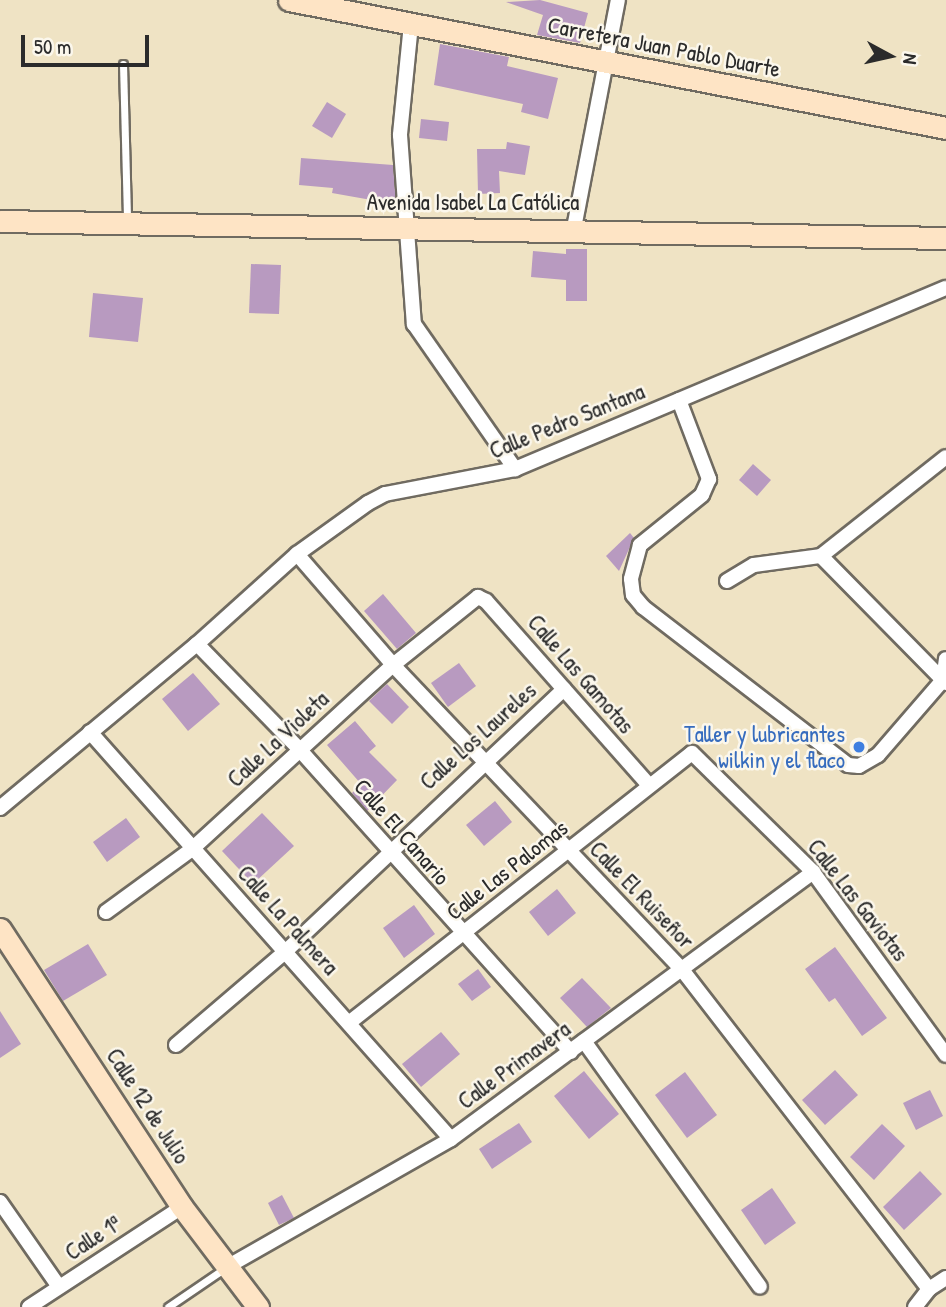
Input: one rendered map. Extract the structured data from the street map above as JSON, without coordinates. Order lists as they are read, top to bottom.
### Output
{
  "streets": {
    "main road": ["Carretera Juan Pablo Duarte", "Avenida Isabel La Católica", "Calle 12 de Julio"],
    "street": [
      "Calle Pedro Santana",
      "Calle Las Gamotas",
      "Calle Los Laureles",
      "Calle La Violeta",
      "Calle El Canario",
      "Calle Las Palomas",
      "Calle El Ruiseñor",
      "Calle Las Gaviotas",
      "Calle La Palmera",
      "Calle Primavera",
      "Calle 1ª"
    ]
  },
  "crossings": [
    ["Calle Pedro Santana", "Calle El Canario"],
    ["Calle Pedro Santana", "Calle El Ruiseñor"],
    ["Calle Pedro Santana", "Calle La Palmera"],
    ["Calle Las Gamotas", "Calle Los Laureles"],
    ["Calle Las Gamotas", "Calle La Violeta"],
    ["Calle Las Gamotas", "Calle Las Palomas"],
    ["Calle Los Laureles", "Calle El Canario"],
    ["Calle Los Laureles", "Calle El Ruiseñor"],
    ["Calle Los Laureles", "Calle La Palmera"],
    ["Calle La Violeta", "Calle El Canario"],
    ["Calle La Violeta", "Calle El Ruiseñor"],
    ["Calle La Violeta", "Calle La Palmera"],
    ["Calle El Canario", "Calle Las Palomas"],
    ["Calle El Canario", "Calle Primavera"],
    ["Calle Las Palomas", "Calle El Ruiseñor"],
    ["Calle Las Palomas", "Calle Las Gaviotas"],
    ["Calle Las Palomas", "Calle La Palmera"],
    ["Calle El Ruiseñor", "Calle Primavera"],
    ["Calle Las Gaviotas", "Calle Primavera"],
    ["Calle La Palmera", "Calle Primavera"],
    ["Calle Primavera", "Calle 12 de Julio"],
    ["Calle 12 de Julio", "Calle 1ª"]
  ],
  "places": ["Taller y lubricantes wilkin y el flaco"],
  "scale_bar": "50 m",
  "north": "right"
}
